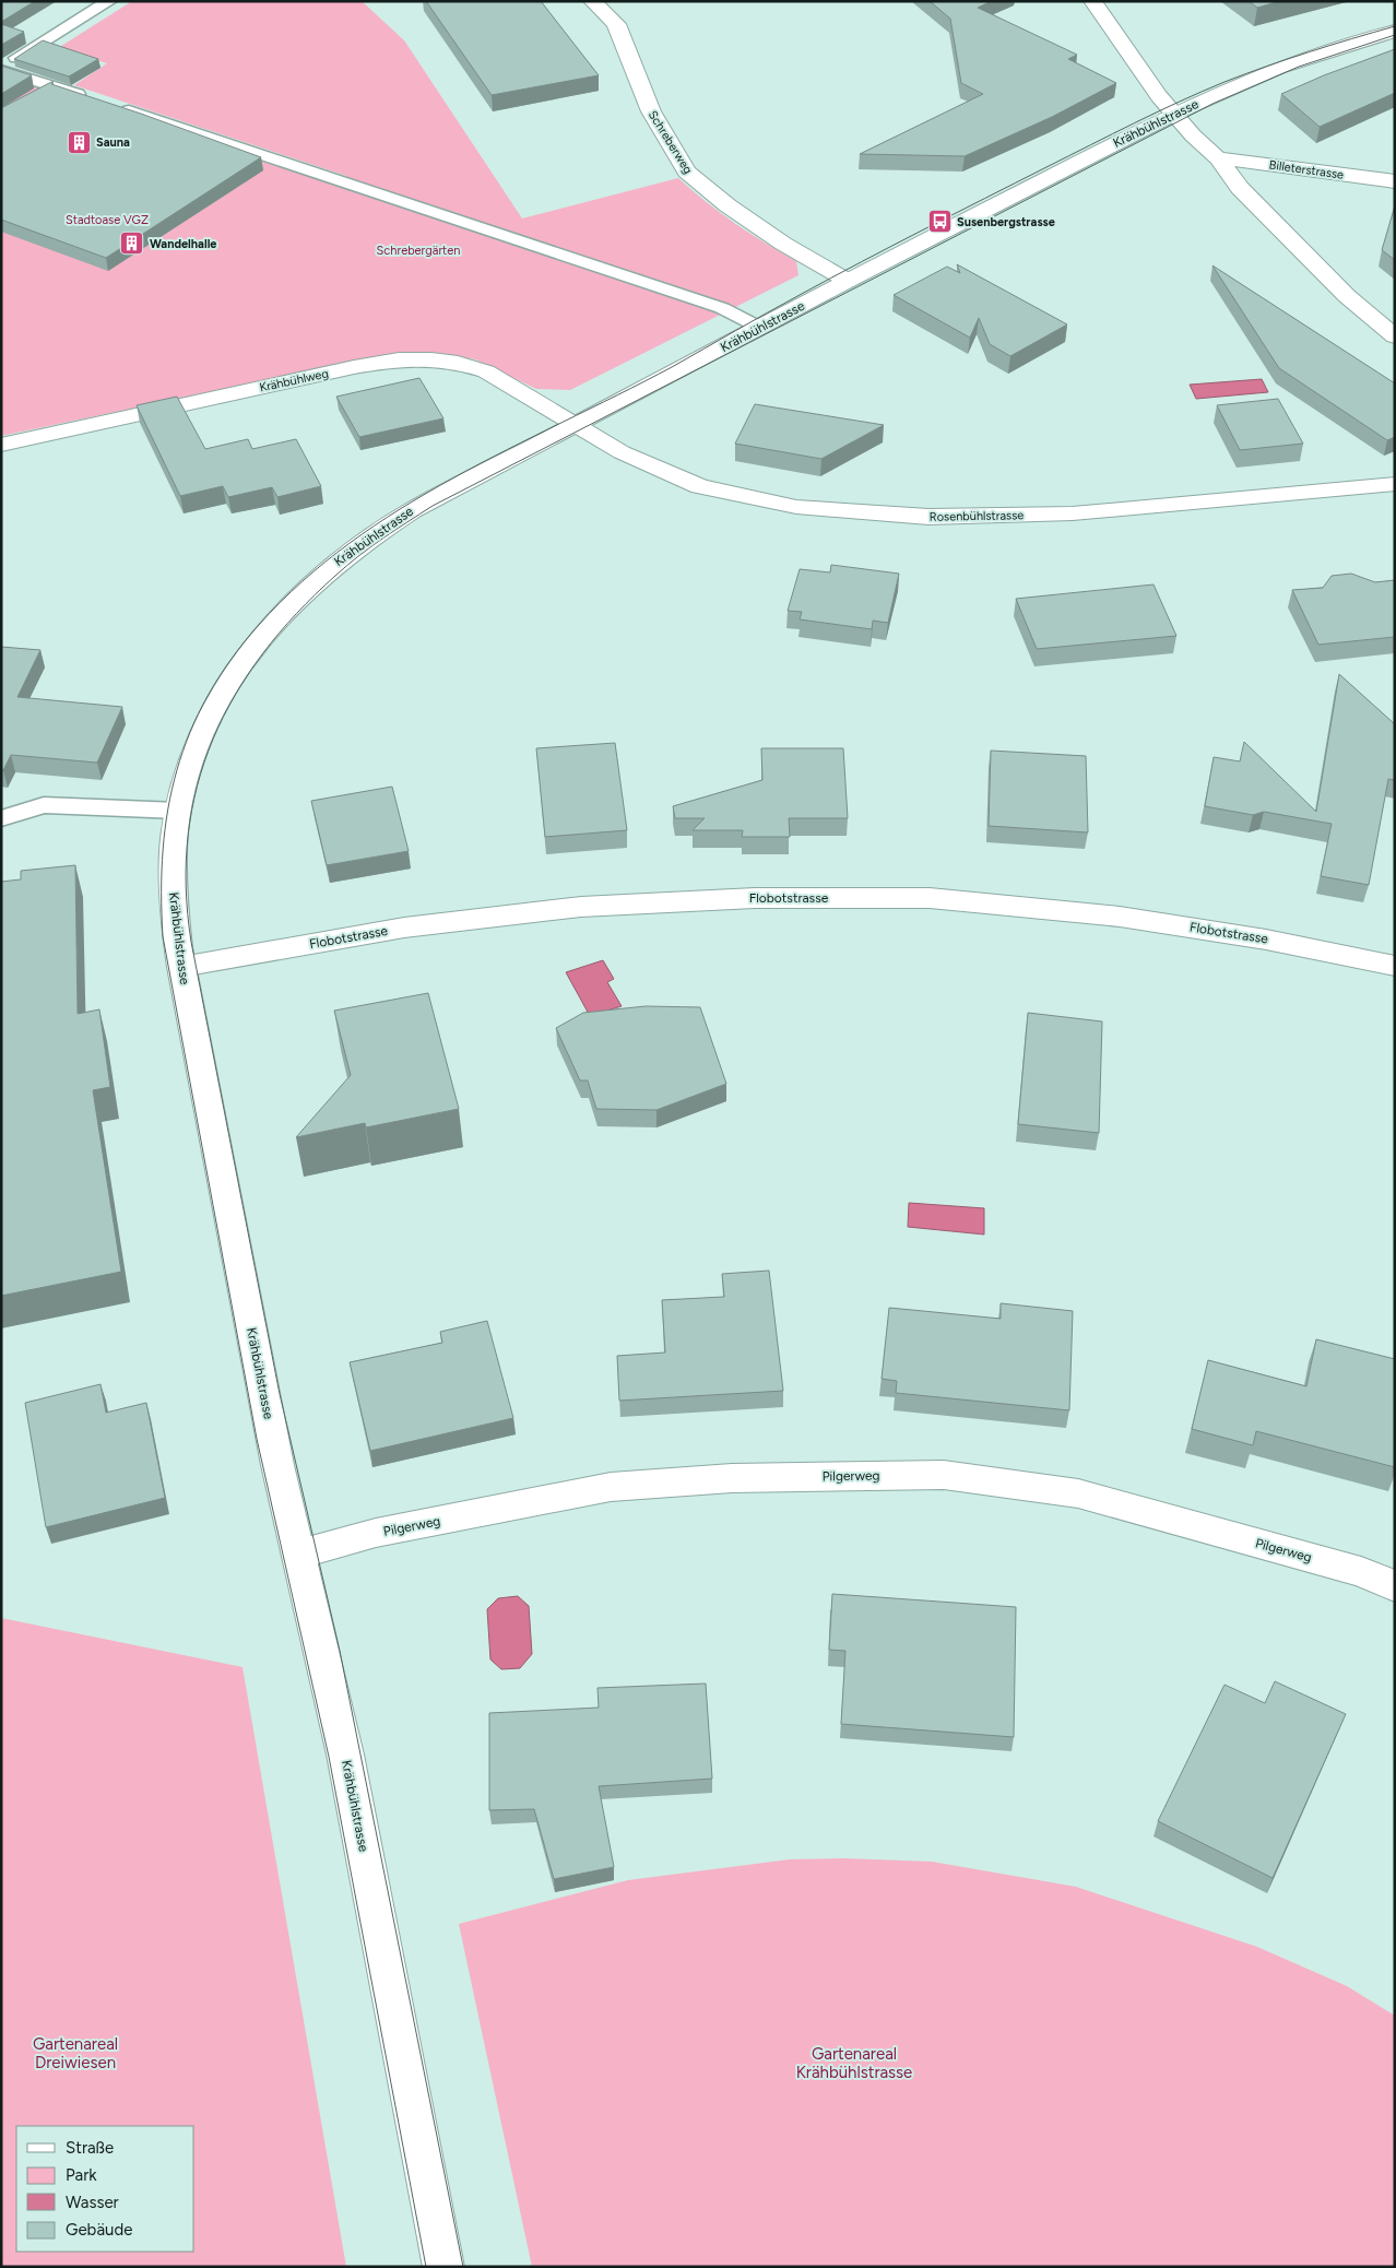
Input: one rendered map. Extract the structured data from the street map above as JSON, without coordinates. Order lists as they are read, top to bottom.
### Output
{
  "streets": {
    "street": [
      "Krähbühlstrasse",
      "Schreberweg",
      "Billeterstrasse",
      "Krähbühlweg",
      "Rosenbühlstrasse",
      "Flobotstrasse",
      "Pilgerweg"
    ]
  },
  "crossings": [
    ["Krähbühlstrasse", "Schreberweg"],
    ["Krähbühlstrasse", "Krähbühlweg"],
    ["Krähbühlstrasse", "Rosenbühlstrasse"],
    ["Krähbühlstrasse", "Flobotstrasse"],
    ["Krähbühlstrasse", "Pilgerweg"],
    ["Krähbühlweg", "Rosenbühlstrasse"]
  ],
  "parks": [
    "Stadtoase VGZ",
    "Schrebergärten",
    "Gartenareal Dreiwiesen",
    "Gartenareal Krähbühlstrasse"
  ],
  "places": {
    "building": ["Sauna", "Wandelhalle"],
    "bus stop": ["Susenbergstrasse"]
  },
  "legend": [
    "Straße",
    "Park",
    "Wasser",
    "Gebäude"
  ]
}
